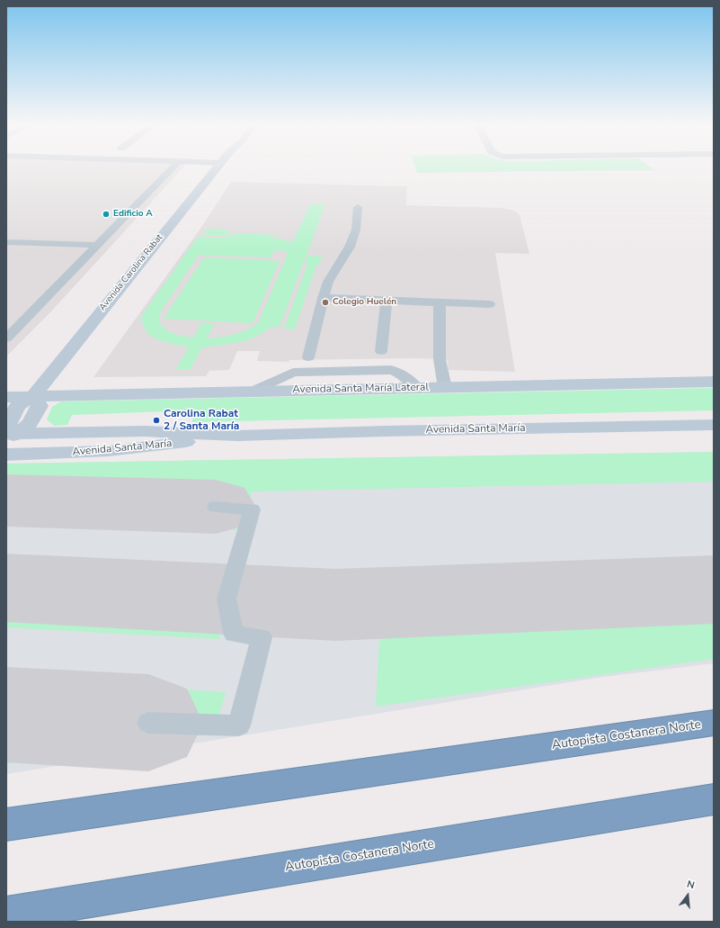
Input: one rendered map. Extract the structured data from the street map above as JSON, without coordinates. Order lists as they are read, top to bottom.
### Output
{
  "streets": {
    "highway": ["Autopista Costanera Norte"],
    "street": ["Avenida Carolina Rabat", "Avenida Santa María Lateral", "Avenida Santa María"]
  },
  "crossings": [
    ["Avenida Carolina Rabat", "Avenida Santa María Lateral"]
  ],
  "places": ["Edificio A", "Colegio Huelén", "Carolina Rabat 2 / Santa María"],
  "north": "top"
}
